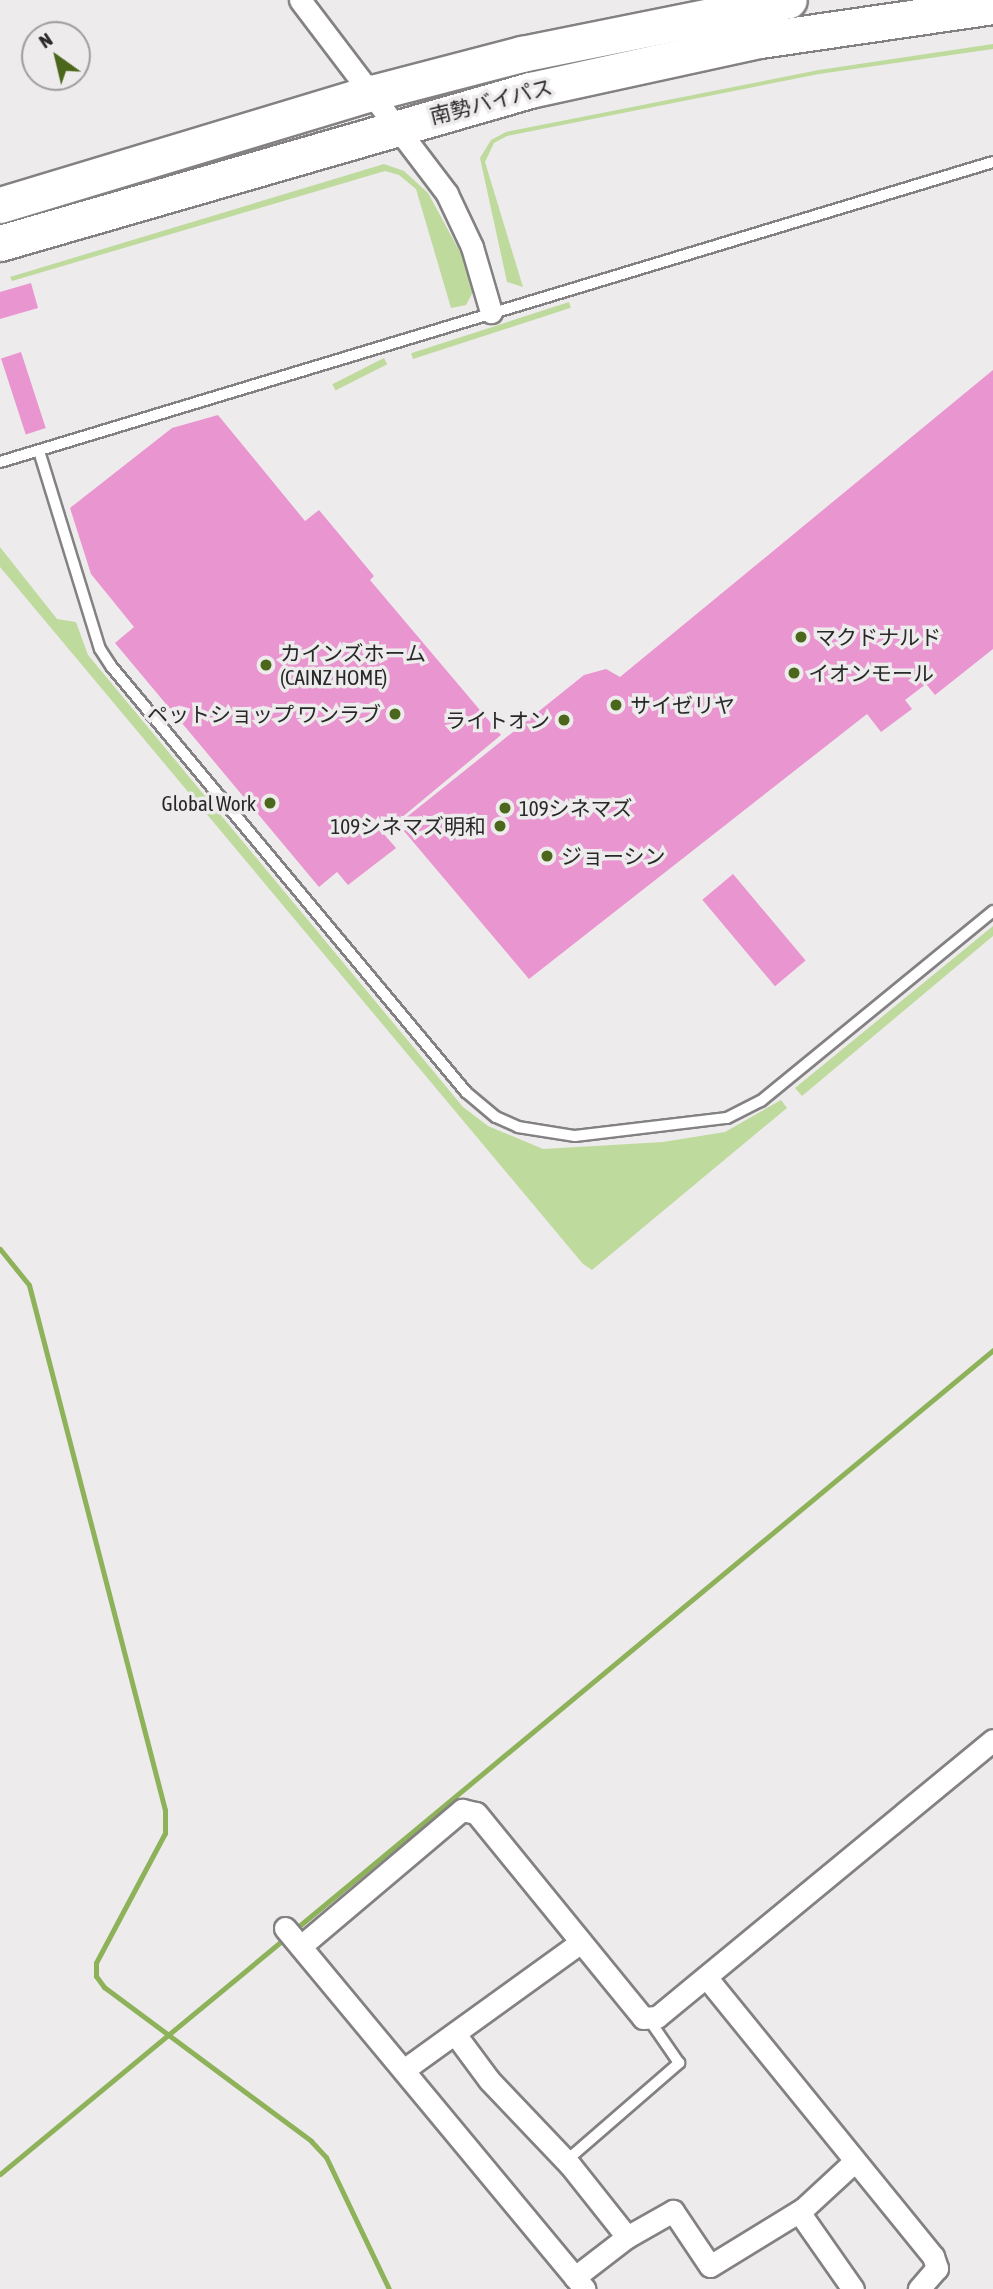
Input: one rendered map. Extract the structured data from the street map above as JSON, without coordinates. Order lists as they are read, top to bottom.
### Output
{
  "streets": {
    "highway": ["南勢バイパス"]
  },
  "places": [
    "マクドナルド",
    "カインズホーム (CAINZ HOME)",
    "イオンモール",
    "サイゼリヤ",
    "ペットショップ ワンラブ",
    "ライトオン",
    "Global Work",
    "109シネマズ",
    "109シネマズ明和",
    "ジョーシン"
  ],
  "north": "top left"
}
